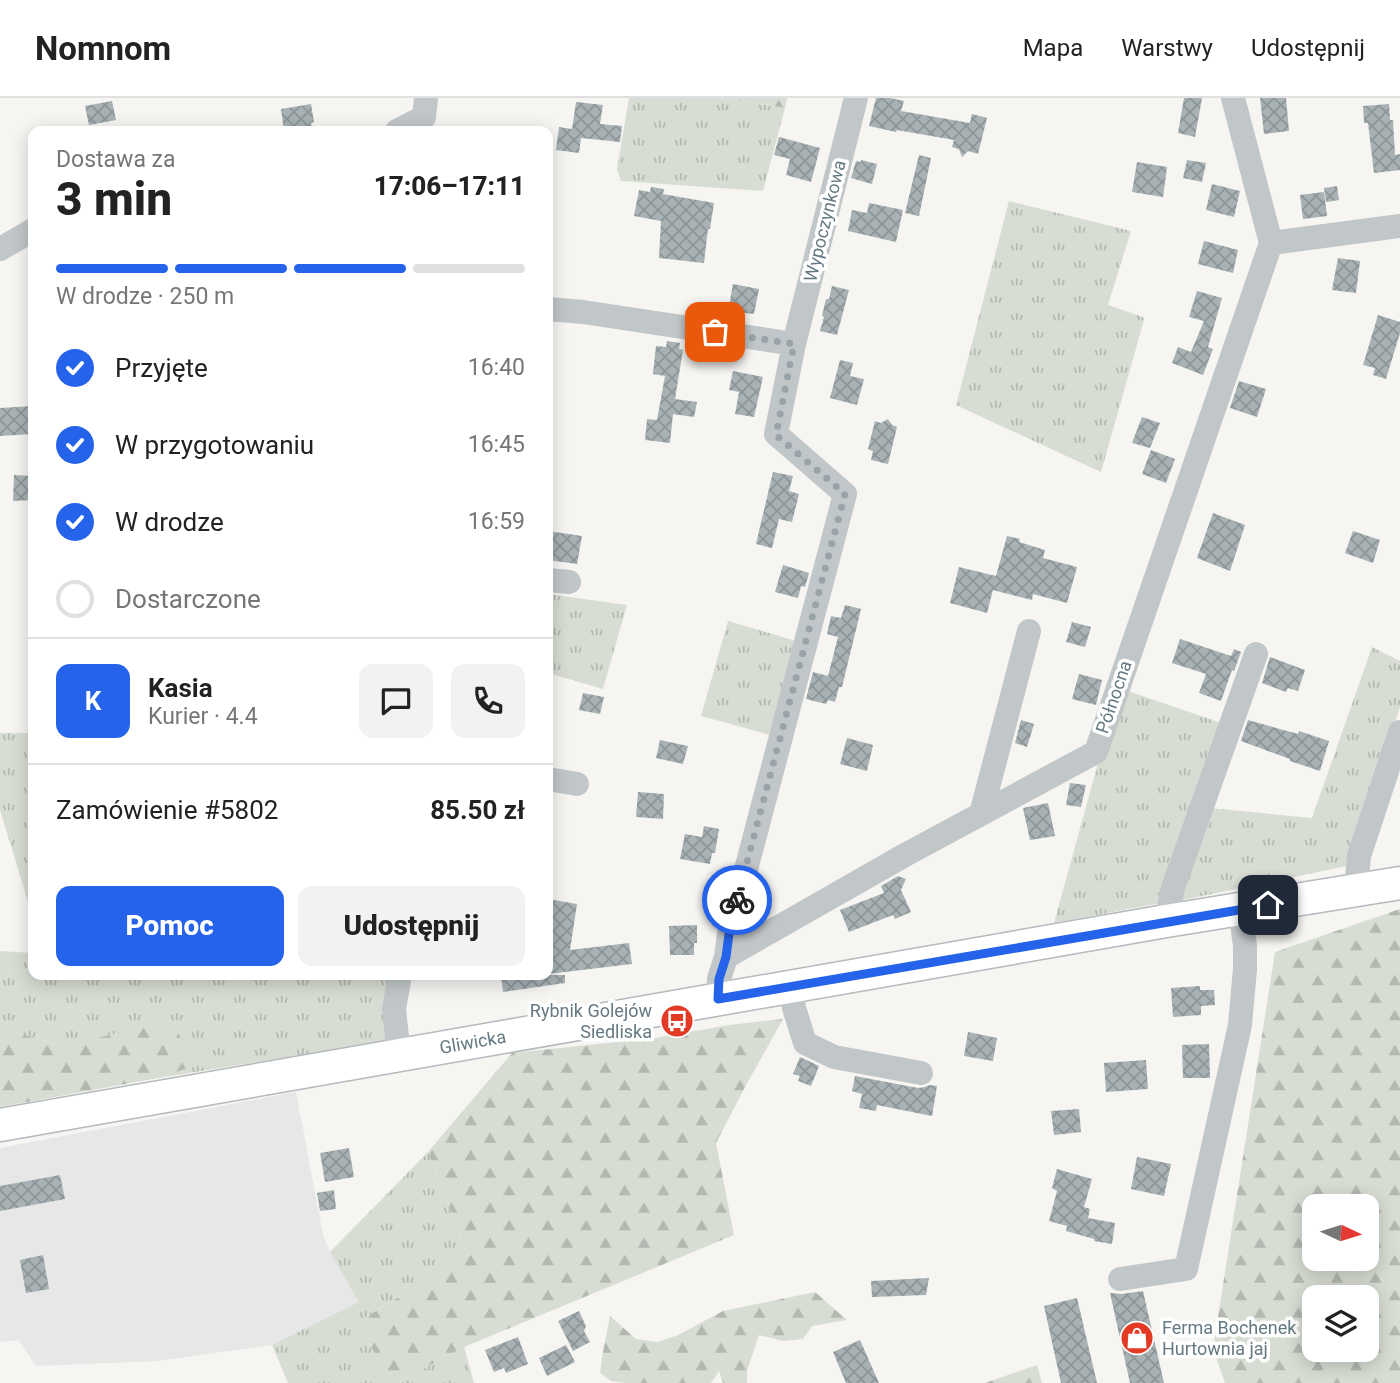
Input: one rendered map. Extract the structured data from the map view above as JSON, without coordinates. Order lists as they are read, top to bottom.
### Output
{
  "streets": {
    "main road": ["Gliwicka"],
    "street": ["Wypoczynkowa", "Północna"]
  },
  "crossings": [
    ["Wypoczynkowa", "Północna"],
    ["Wypoczynkowa", "Gliwicka"]
  ],
  "places": {
    "bus stop": ["Rybnik Golejów Siedliska"],
    "shop": ["Ferma Bochenek Hurtownia jaj"]
  },
  "north": "right",
  "page": {
    "header": "Nomnom",
    "nav": ["Mapa", "Warstwy", "Udostępnij"],
    "heading": ["3 min", "Dostawa za", "17:06–17:11"],
    "panel": [
      "Kasia",
      "Kurier · 4.4",
      "Zamówienie #5802",
      "85.50 zł"
    ],
    "bar": "W drodze · 250 m",
    "list": [
      ["Przyjęte", "16:40"],
      ["W przygotowaniu", "16:45"],
      ["W drodze", "16:59"],
      "Dostarczone"
    ],
    "round": "K",
    "buttons": ["Pomoc", "Udostępnij"]
  }
}
